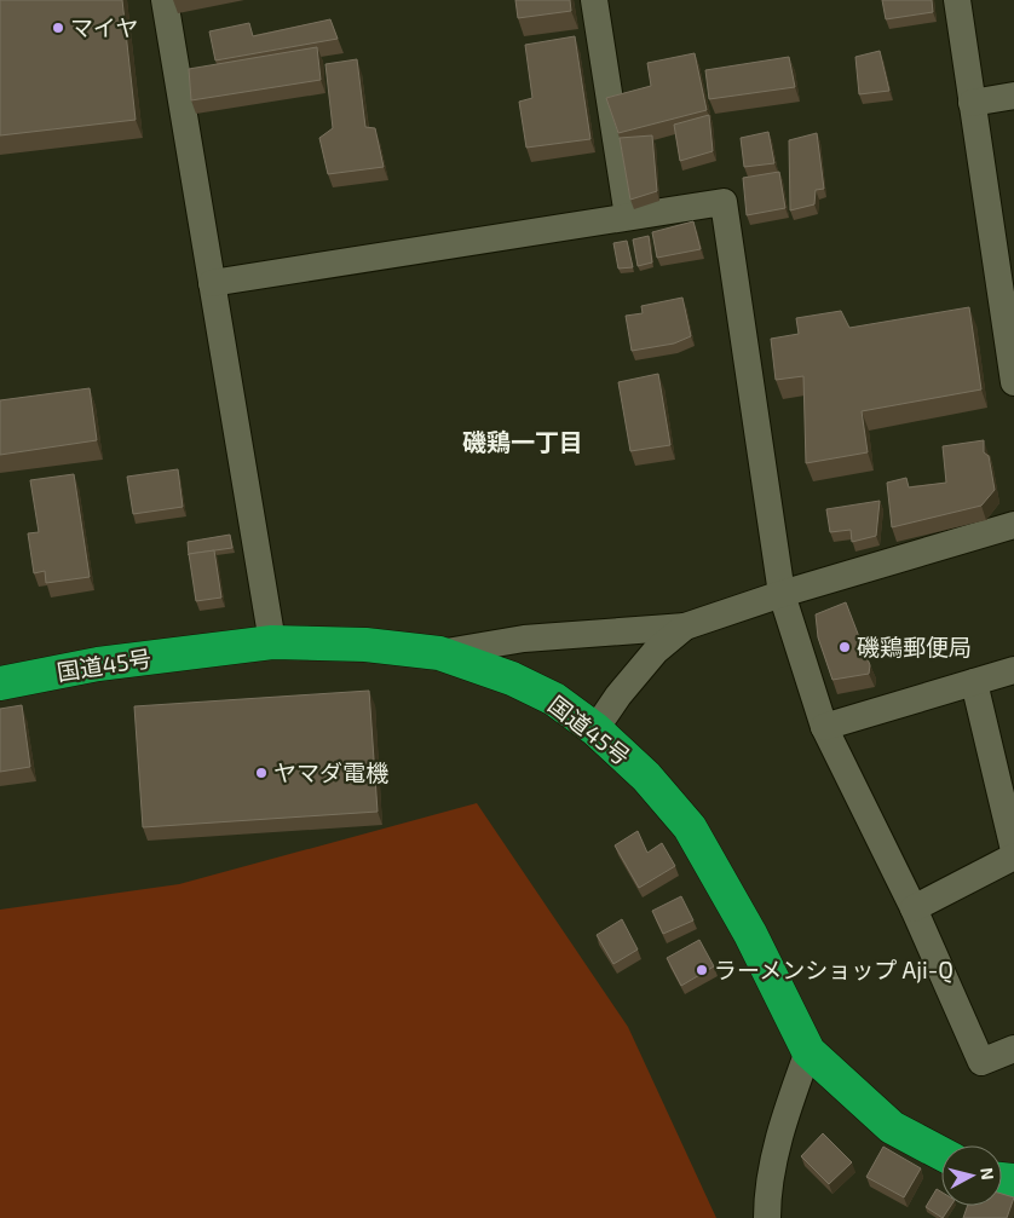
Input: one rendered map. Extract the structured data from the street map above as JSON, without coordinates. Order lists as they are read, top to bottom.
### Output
{
  "streets": {
    "highway": ["国道45号"]
  },
  "districts": ["磯鶏一丁目"],
  "places": [
    "マイヤ",
    "磯鶏郵便局",
    "ヤマダ電機",
    "ラーメンショップ Aji-Q"
  ],
  "north": "right"
}
